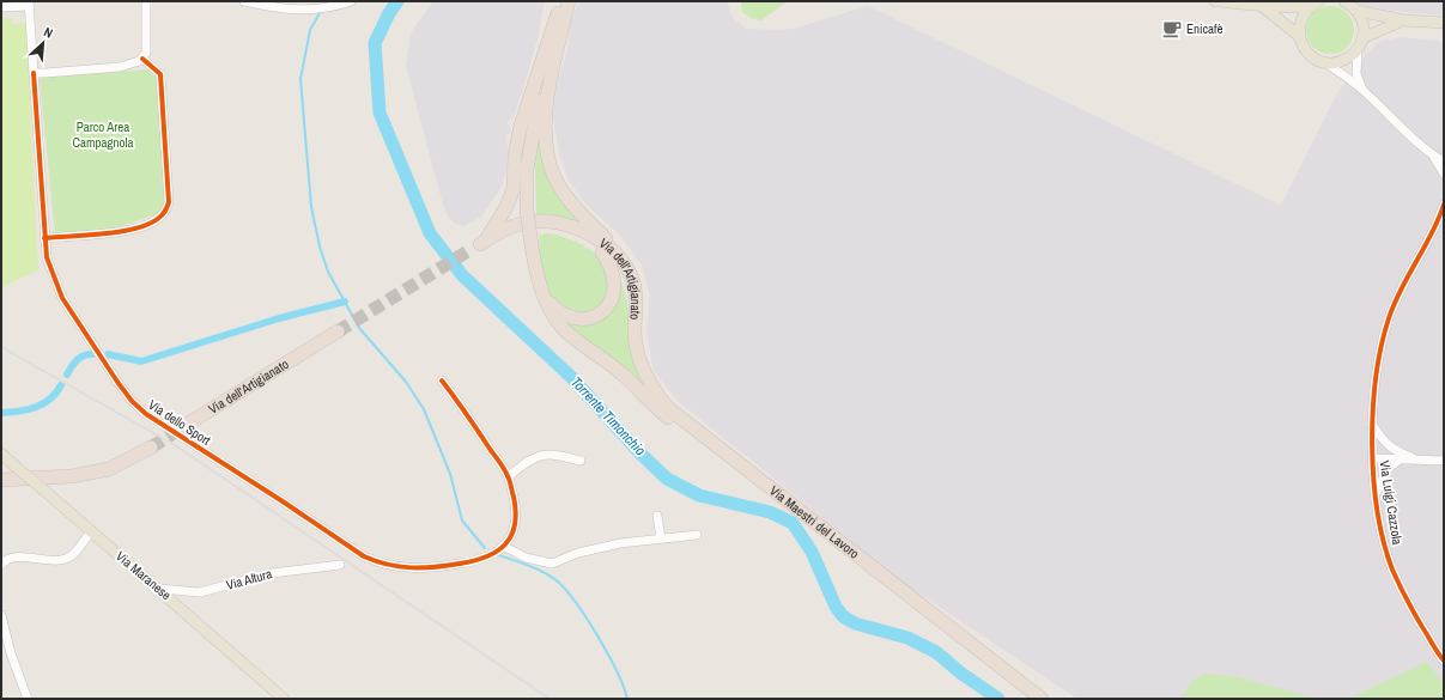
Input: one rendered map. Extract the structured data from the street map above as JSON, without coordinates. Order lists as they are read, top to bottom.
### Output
{
  "streets": {
    "highway": ["Via dell'Artigianato", "Via Maestri del Lavoro"],
    "main road": ["Via Maranese"],
    "street": ["Via dello Sport", "Via Luigi Cazzola", "Via Altura"]
  },
  "crossings": [
    ["Via dell'Artigianato", "Via Maestri del Lavoro"],
    ["Via Maranese", "Via Altura"]
  ],
  "water": ["Torrente Timonchio"],
  "parks": ["Parco Area Campagnola"],
  "places": {
    "cafe": ["Enicafè"]
  },
  "north": "top right"
}
